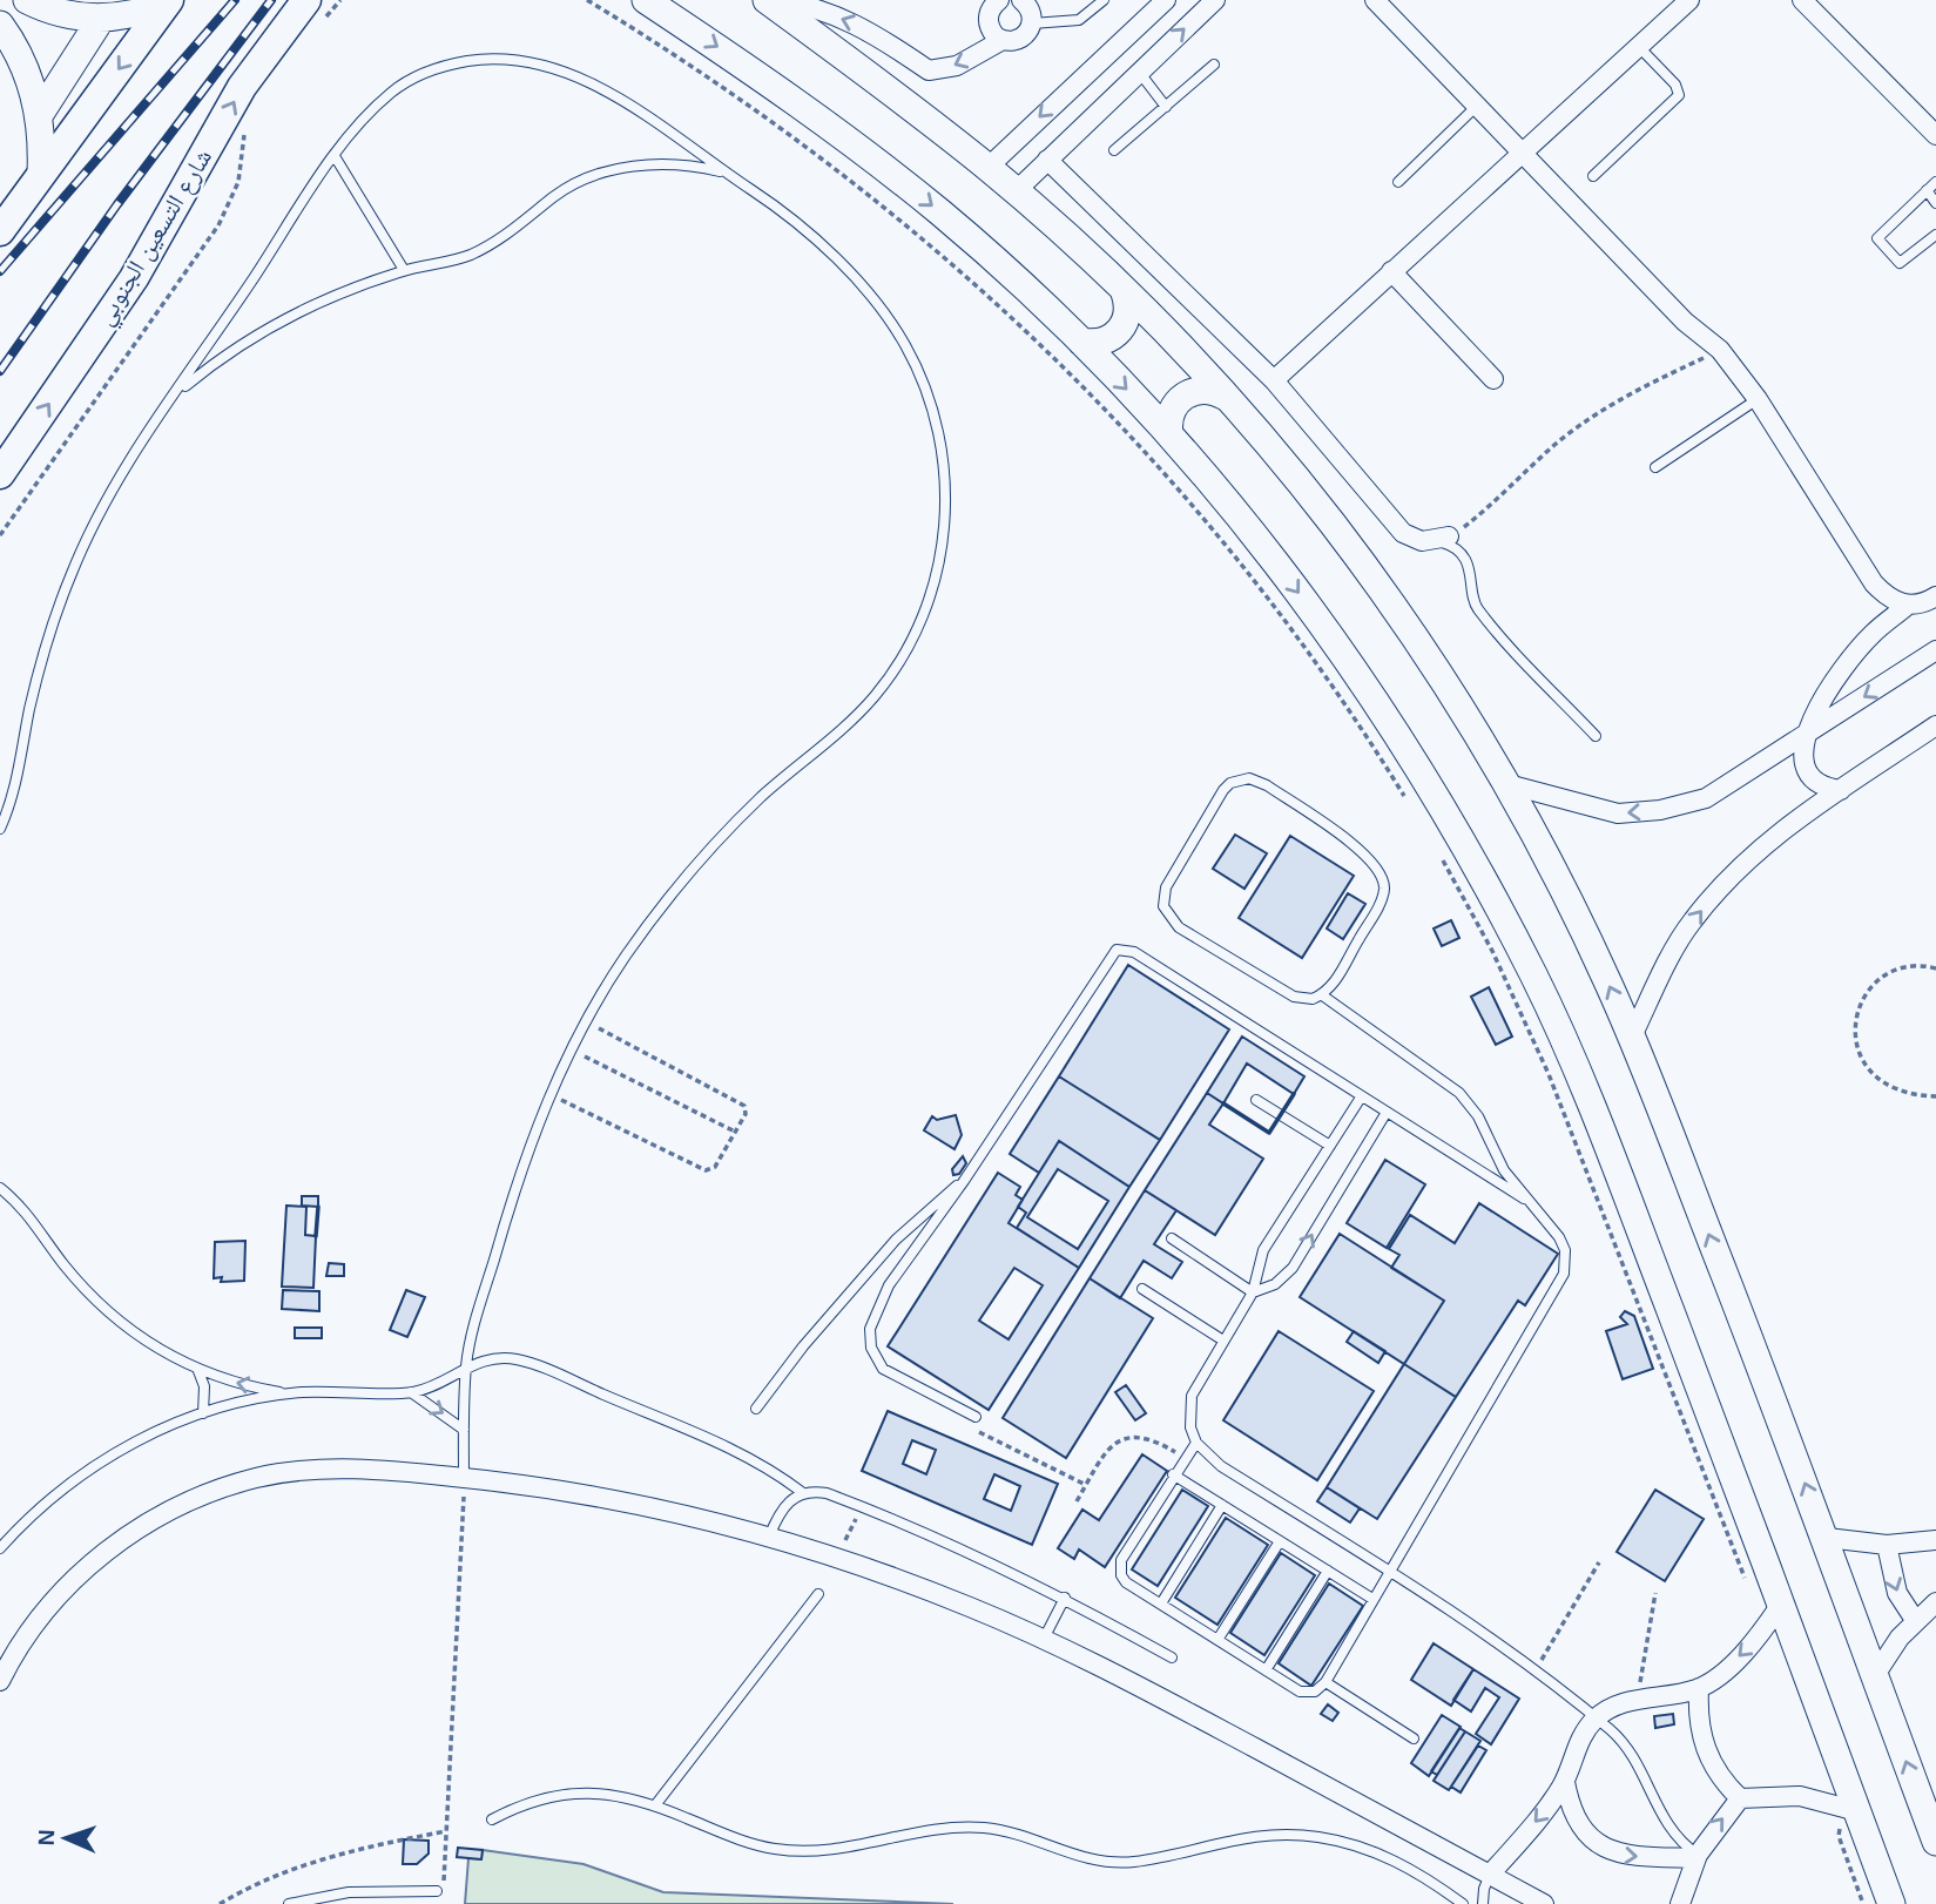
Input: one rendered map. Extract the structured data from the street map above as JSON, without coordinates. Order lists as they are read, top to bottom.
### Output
{
  "streets": {
    "main road": ["شارع التسعين الجنوبي"]
  },
  "north": "left"
}
